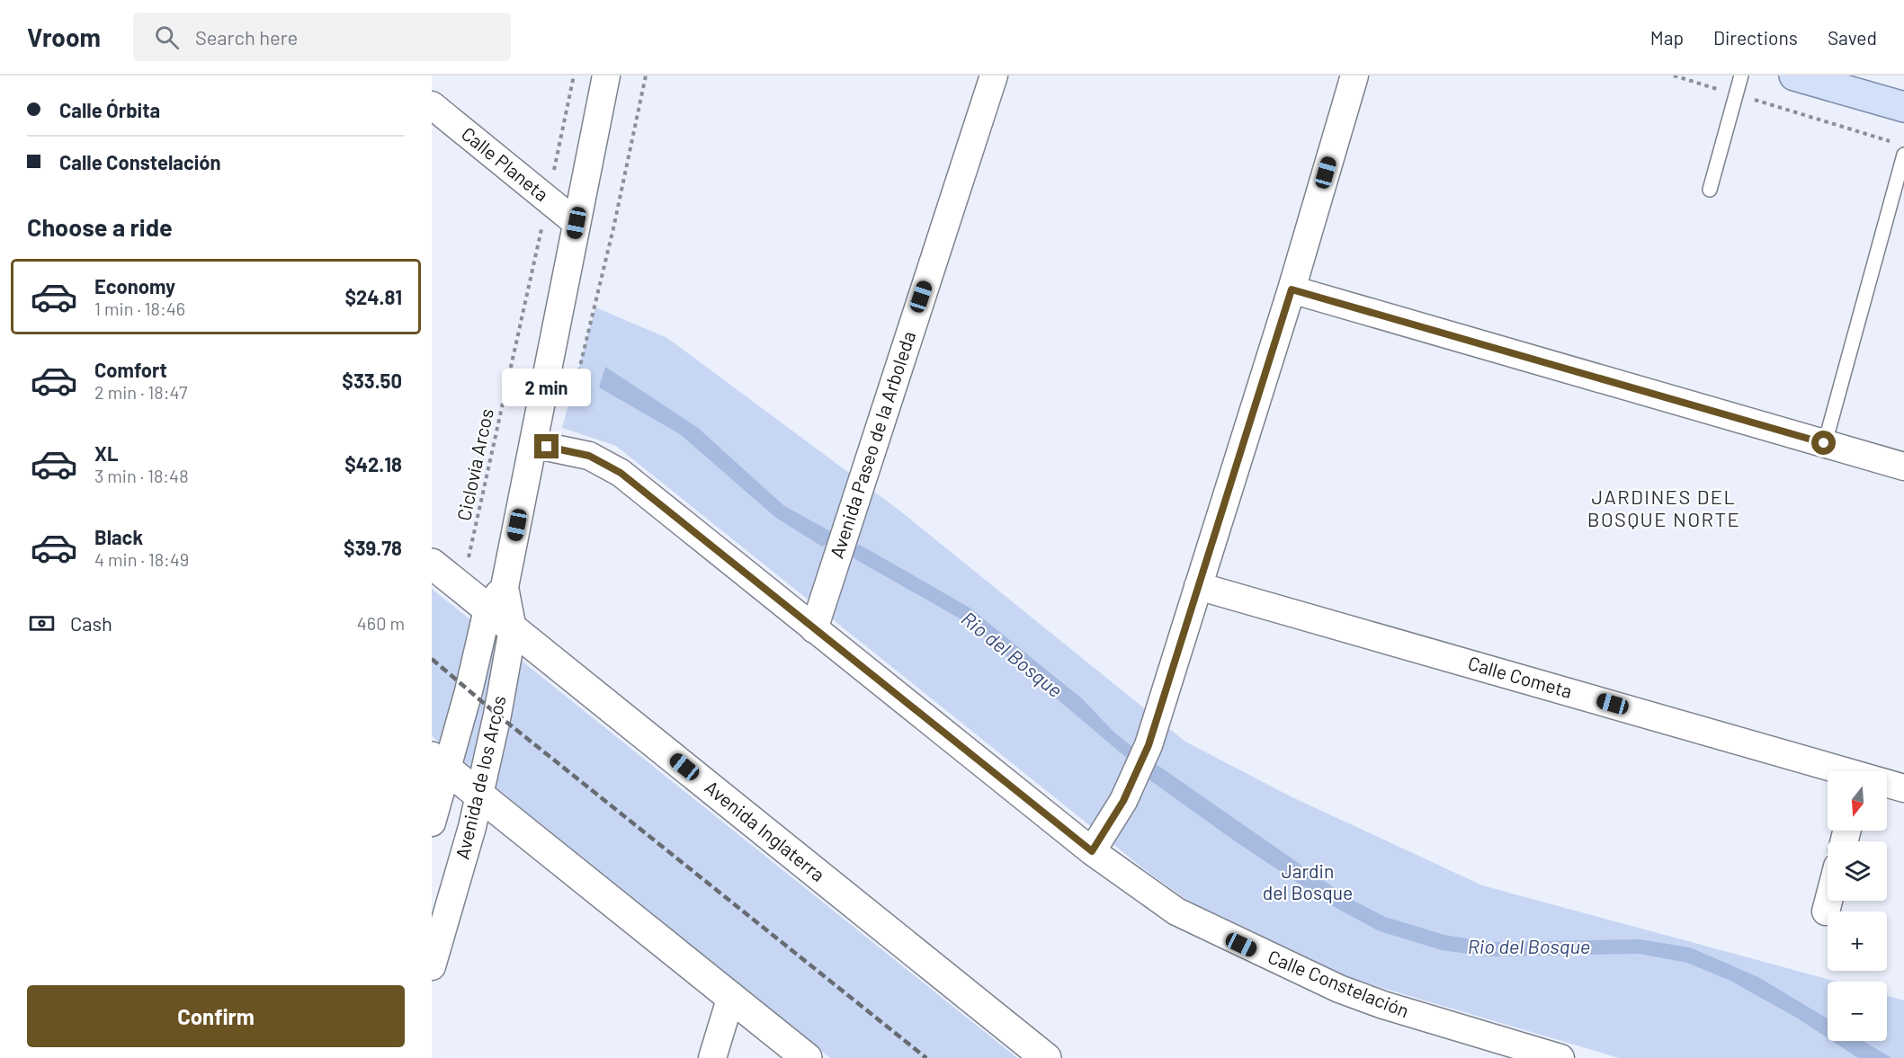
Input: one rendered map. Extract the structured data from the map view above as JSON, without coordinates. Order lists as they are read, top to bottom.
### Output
{
  "streets": {
    "street": [
      "Calle Planeta",
      "Avenida Paseo de la Arboleda",
      "Calle Cometa",
      "Avenida de los Arcos",
      "Avenida Inglaterra",
      "Calle Constelación"
    ],
    "path": ["Ciclovía Arcos"]
  },
  "crossings": [
    ["Calle Planeta", "Ciclovía Arcos"],
    ["Calle Planeta", "Avenida de los Arcos"],
    ["Avenida Paseo de la Arboleda", "Calle Constelación"],
    ["Ciclovía Arcos", "Avenida Inglaterra"],
    ["Avenida de los Arcos", "Avenida Inglaterra"],
    ["Avenida de los Arcos", "Calle Constelación"]
  ],
  "districts": ["JARDINES DEL BOSQUE NORTE"],
  "water": ["Rio del Bosque"],
  "parks": ["Jardin del Bosque"],
  "north": "bottom",
  "page": {
    "header": "Vroom",
    "search": "Search here",
    "nav": ["Map", "Directions", "Saved"],
    "banner": ["Calle Órbita", "Calle Constelación"],
    "heading": "Choose a ride",
    "list": [
      {
        "name": "Economy",
        "note": "1 min · 18:46",
        "value": "$24.81"
      },
      {
        "name": "Comfort",
        "note": "2 min · 18:47",
        "value": "$33.50"
      },
      {
        "name": "XL",
        "note": "3 min · 18:48",
        "value": "$42.18"
      },
      {
        "name": "Black",
        "note": "4 min · 18:49",
        "value": "$39.78"
      }
    ],
    "bubble": "2 min",
    "pay": ["Cash", "460 m"],
    "map_buttons": ["+", "−"],
    "buttons": "Confirm"
  }
}
